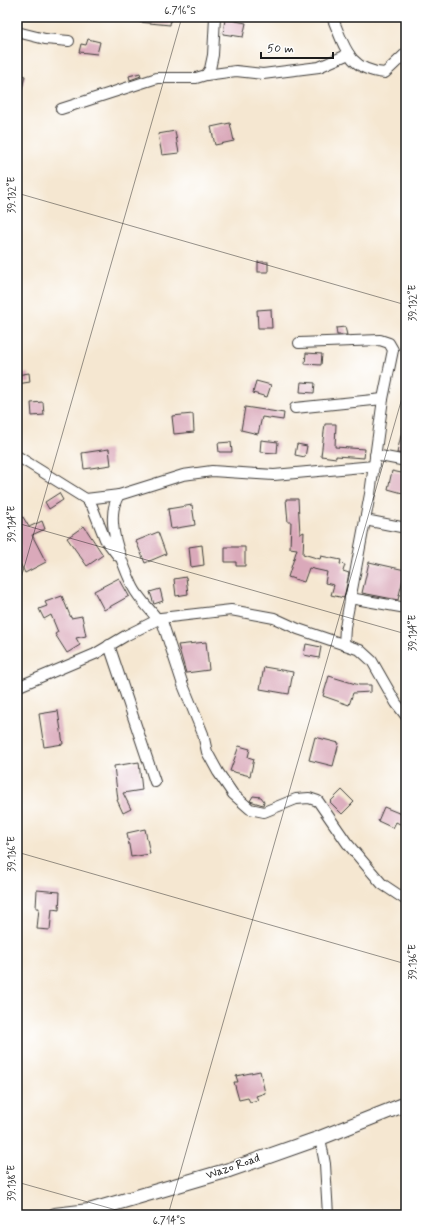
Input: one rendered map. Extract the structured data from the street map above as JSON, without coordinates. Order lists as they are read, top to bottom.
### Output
{
  "streets": {
    "main road": ["Wazo Road"]
  },
  "scale_bar": "50 m",
  "coordinates": [
    "6.716°S",
    "39.132°E",
    "39.134°E",
    "39.136°E",
    "39.138°E",
    "6.714°S"
  ]
}
